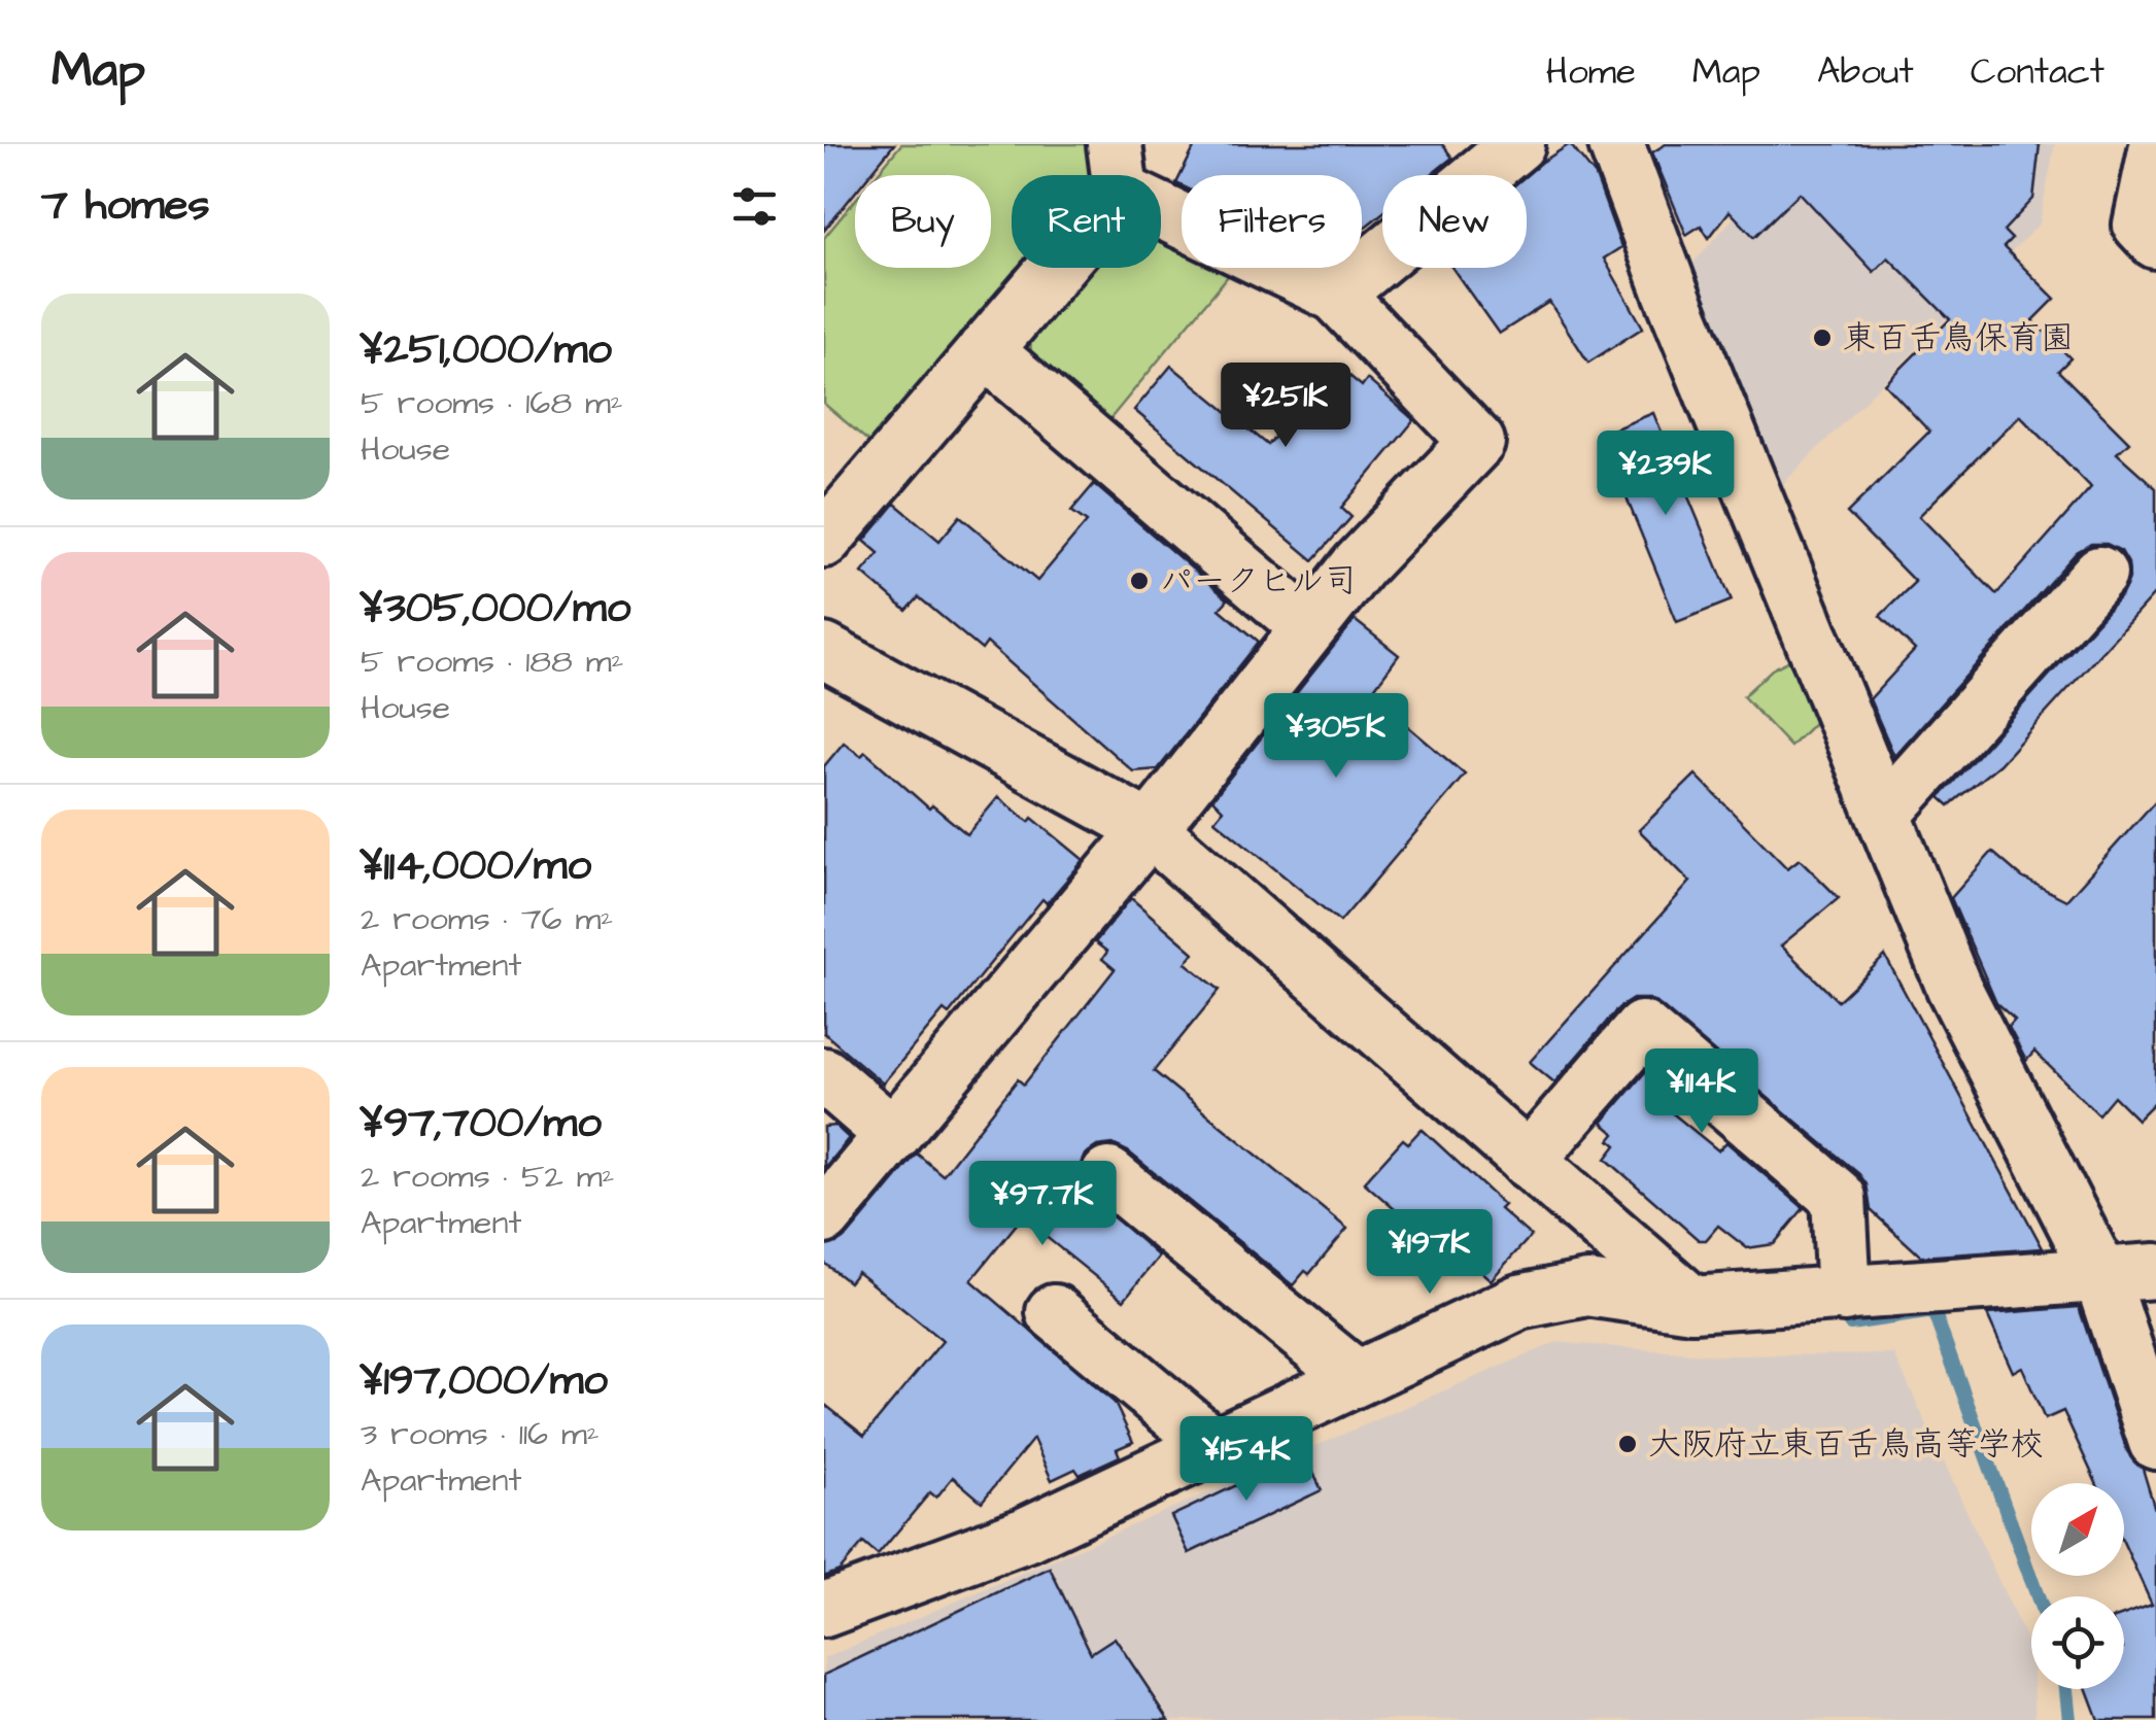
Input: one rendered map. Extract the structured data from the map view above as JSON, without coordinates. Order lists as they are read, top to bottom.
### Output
{
  "places": ["東百舌鳥保育園", "パークヒル司", "大阪府立東百舌鳥高等学校"],
  "north": "top right",
  "page": {
    "header": "Map",
    "nav": [
      "Home",
      "Map",
      "About",
      "Contact"
    ],
    "heading": "7 homes",
    "chip": [
      "Buy",
      "Rent",
      "Filters",
      "New"
    ],
    "list": [
      {
        "name": "¥251,000/mo",
        "note": "5 rooms · 168 m² · House"
      },
      {
        "name": "¥305,000/mo",
        "note": "5 rooms · 188 m² · House"
      },
      {
        "name": "¥114,000/mo",
        "note": "2 rooms · 76 m² · Apartment"
      },
      {
        "name": "¥97,700/mo",
        "note": "2 rooms · 52 m² · Apartment"
      },
      {
        "name": "¥197,000/mo",
        "note": "3 rooms · 116 m² · Apartment"
      }
    ],
    "price": [
      "¥251K",
      "¥239K",
      "¥305K",
      "¥114K",
      "¥97.7K",
      "¥197K",
      "¥154K"
    ]
  }
}
